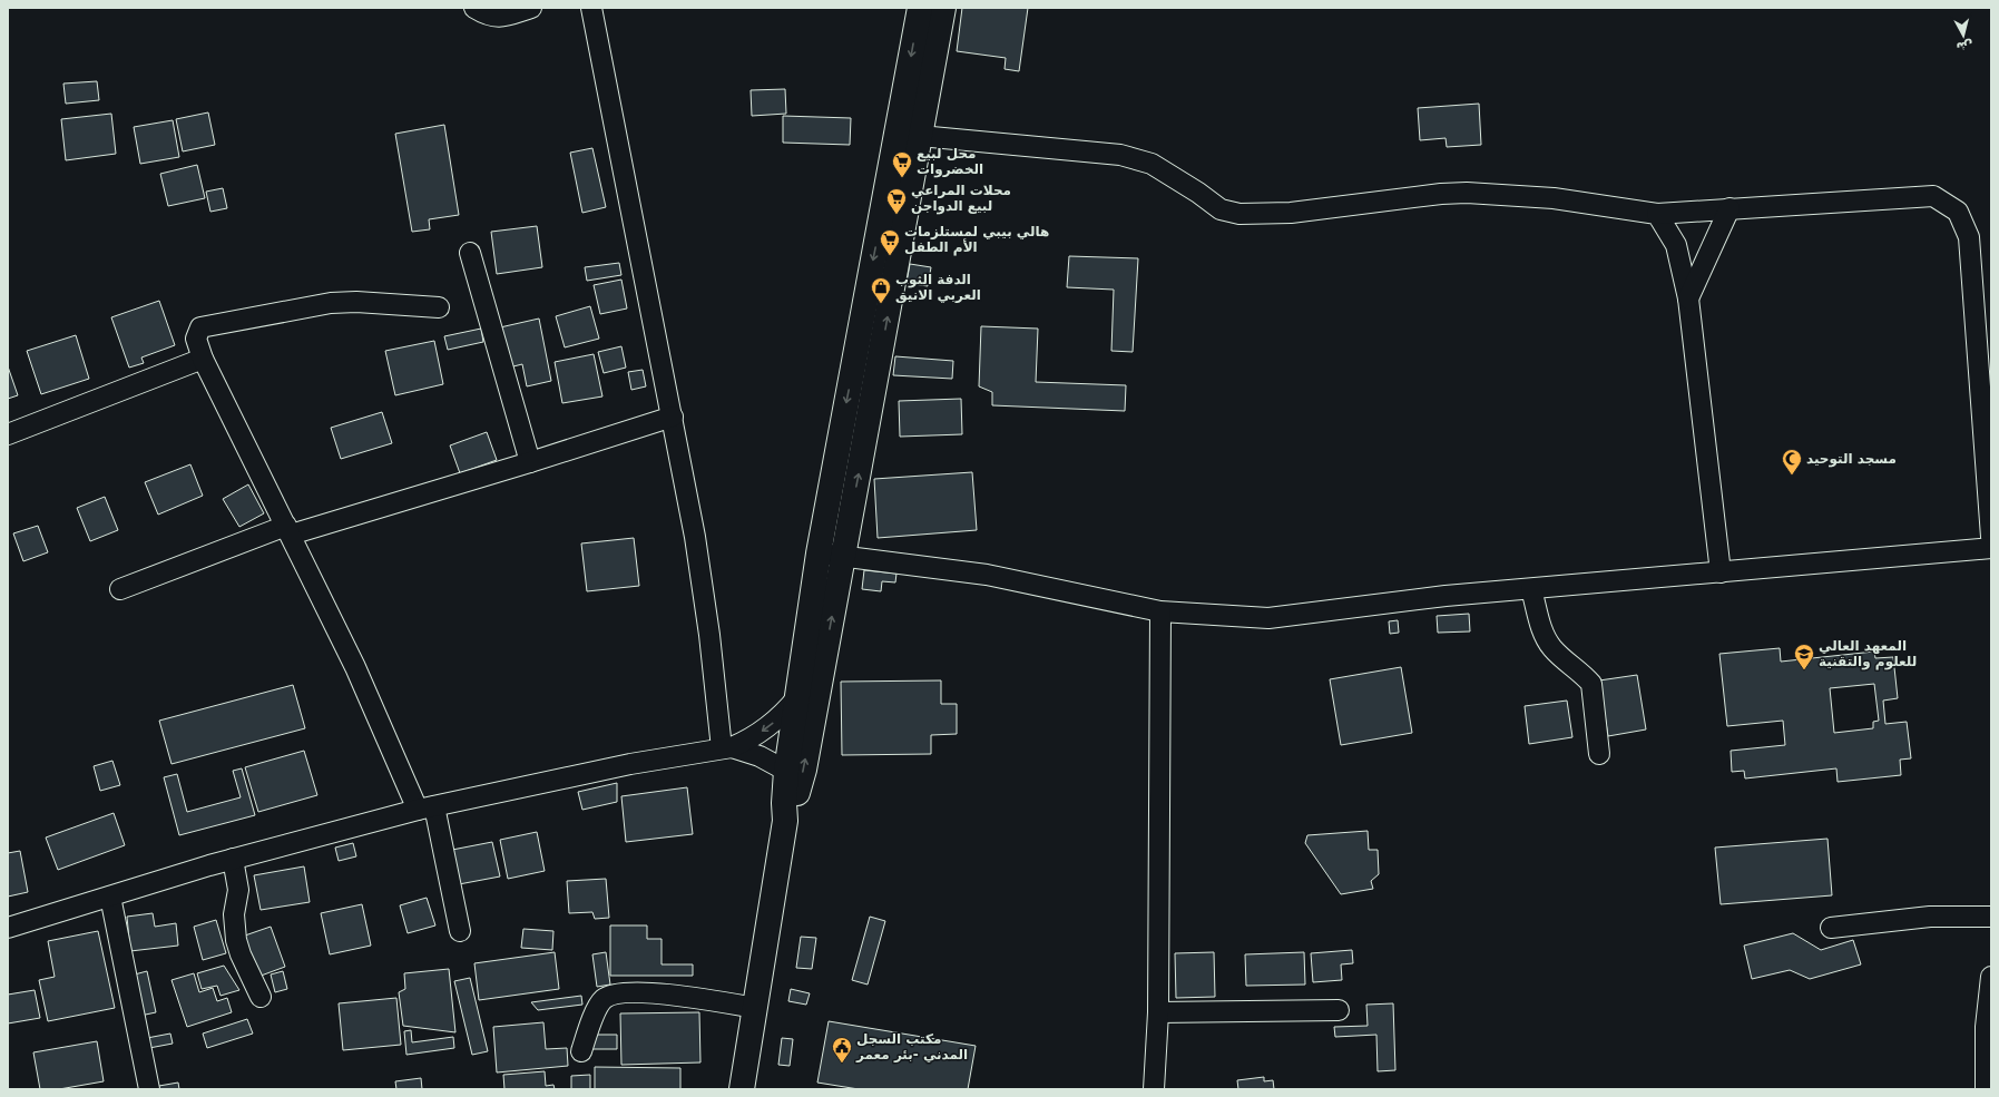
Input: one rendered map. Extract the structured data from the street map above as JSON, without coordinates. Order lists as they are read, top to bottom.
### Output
{
  "places": {
    "supermarket": ["محل لبيع الخضروات", "محلات المراعي لبيع الدواجن", "هالي بيبي لمستلزمات الأم الطفل"],
    "shop": ["الدفة الثوب العربي الانيق"],
    "mosque": ["مسجد التوحيد"],
    "school or university": ["المعهد العالي للعلوم والتقنية"],
    "public building": ["مكتب السجل المدني -بئر معمر"]
  },
  "north": "bottom"
}
